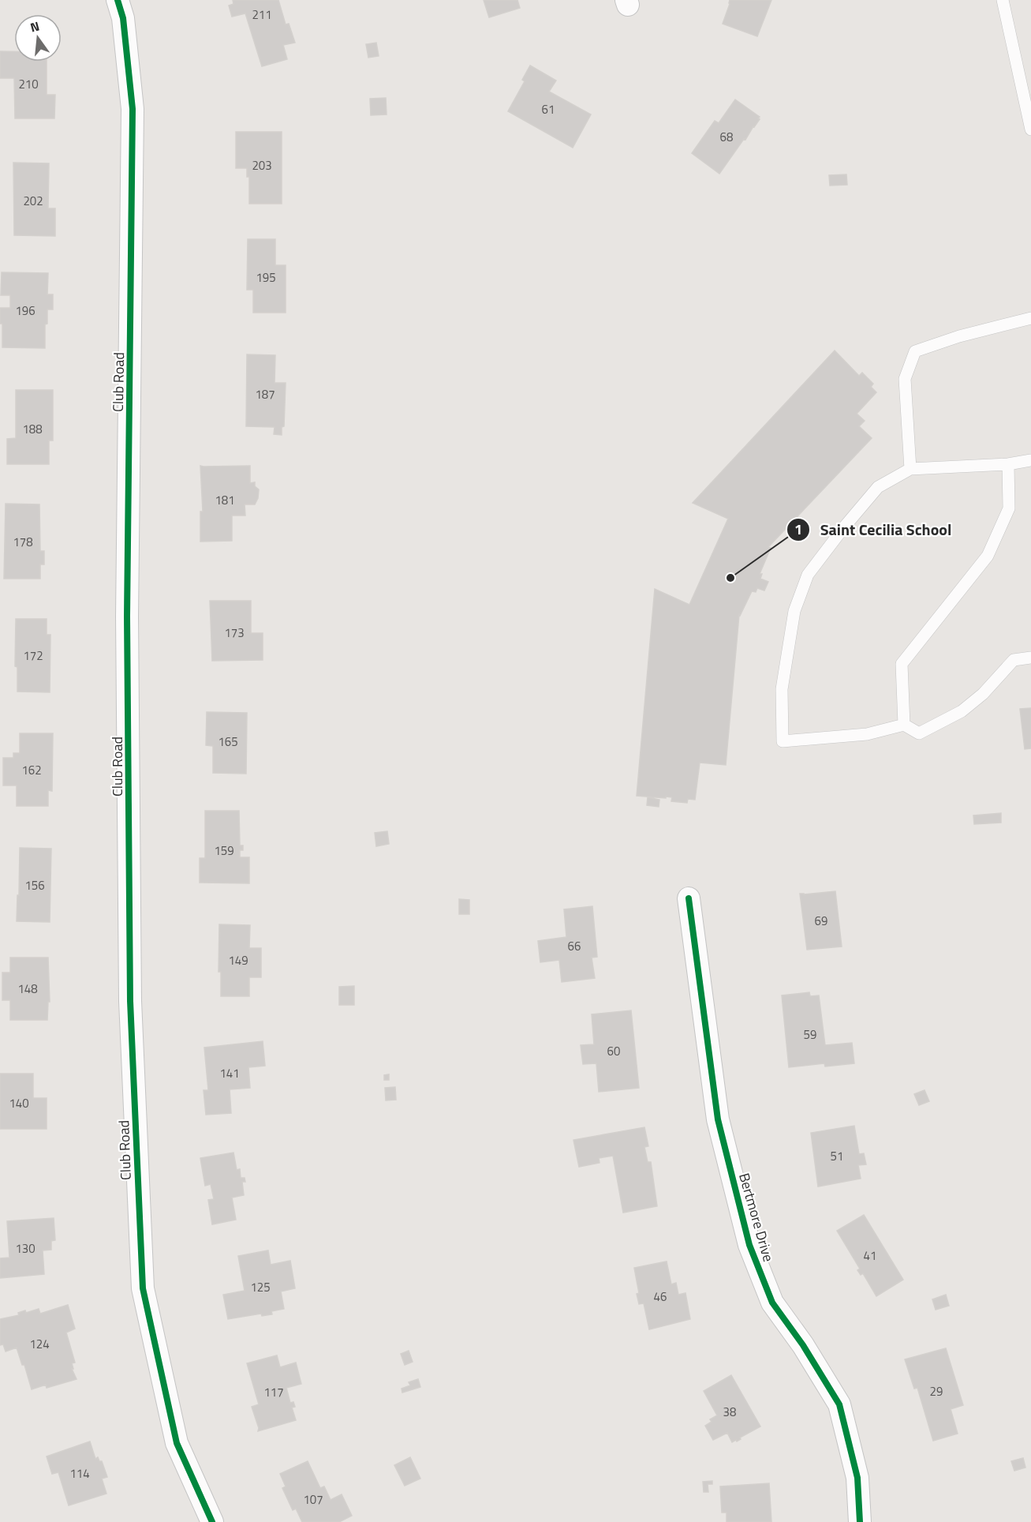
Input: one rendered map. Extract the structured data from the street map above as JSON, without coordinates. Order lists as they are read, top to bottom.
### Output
{
  "streets": {
    "street": ["Club Road", "Bertmore Drive"]
  },
  "places": ["Saint Cecilia School"],
  "house_numbers": [
    "211",
    "210",
    "61",
    "68",
    "203",
    "202",
    "195",
    "196",
    "187",
    "188",
    "181",
    "178",
    "173",
    "172",
    "165",
    "162",
    "159",
    "156",
    "69",
    "66",
    "149",
    "148",
    "59",
    "60",
    "141",
    "140",
    "51",
    "130",
    "41",
    "125",
    "46",
    "124",
    "29",
    "117",
    "38",
    "114",
    "107"
  ],
  "north": "top"
}
